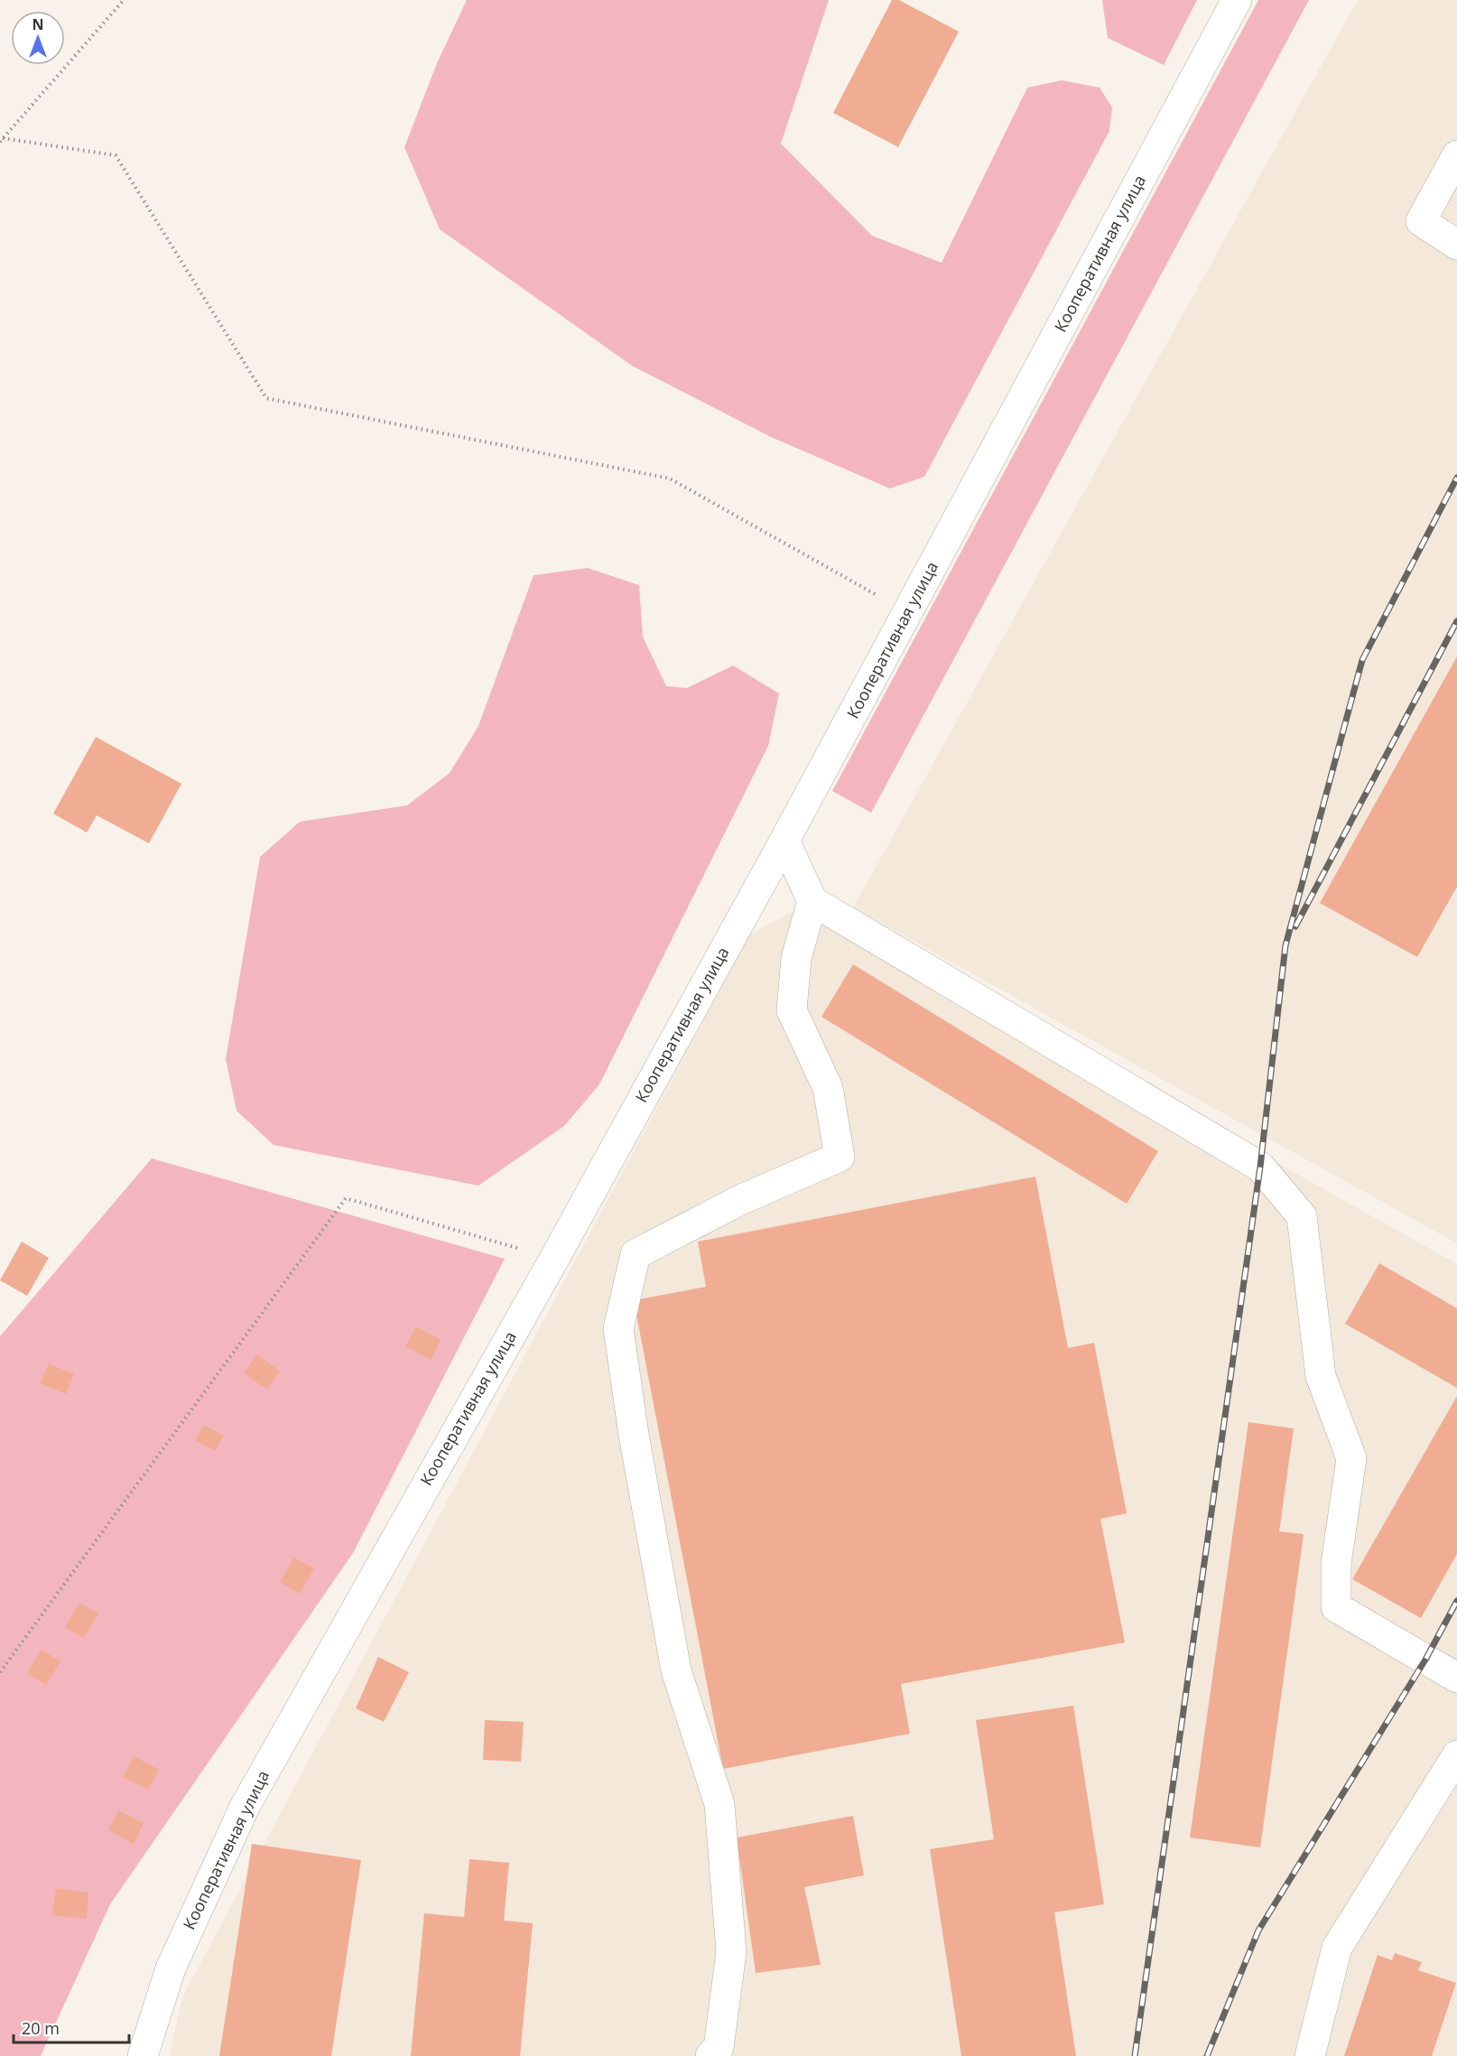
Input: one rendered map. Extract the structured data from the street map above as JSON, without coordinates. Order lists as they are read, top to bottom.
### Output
{
  "streets": {
    "street": ["Кооперативная улица"]
  },
  "scale_bar": "20 m",
  "north": "top"
}
